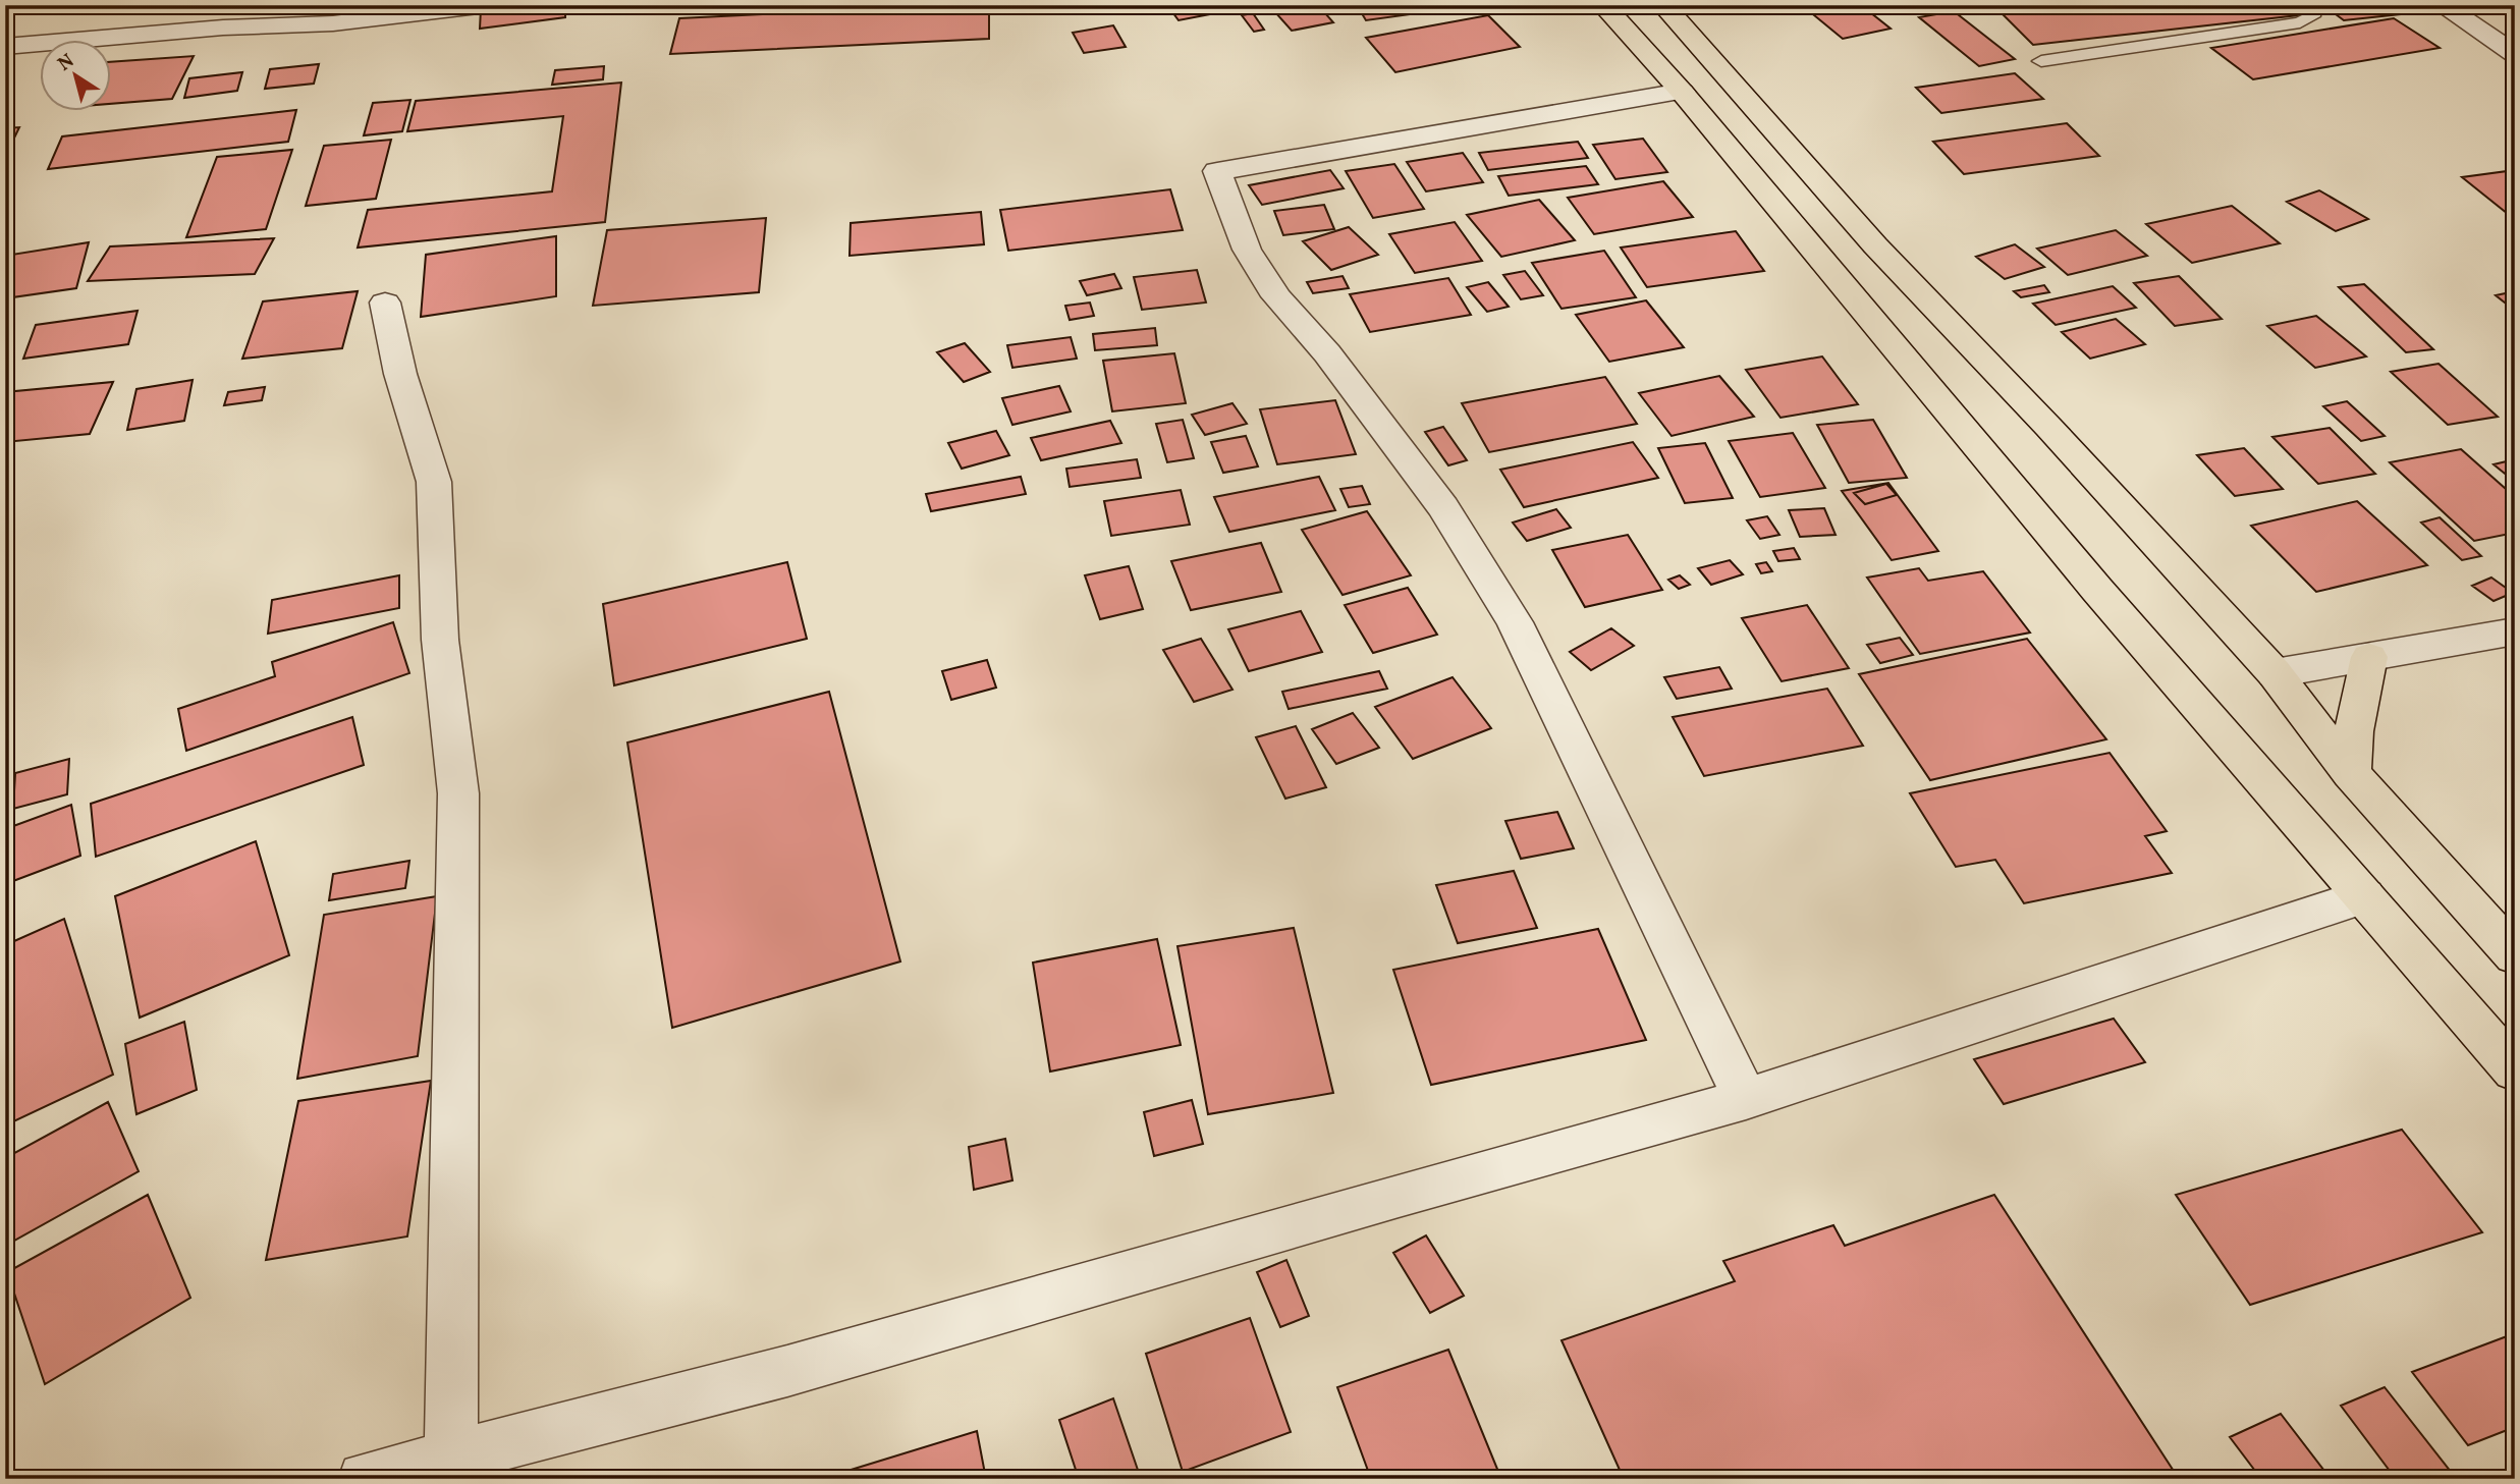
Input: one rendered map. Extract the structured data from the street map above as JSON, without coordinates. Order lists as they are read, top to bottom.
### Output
{
  "north": "top left"
}
